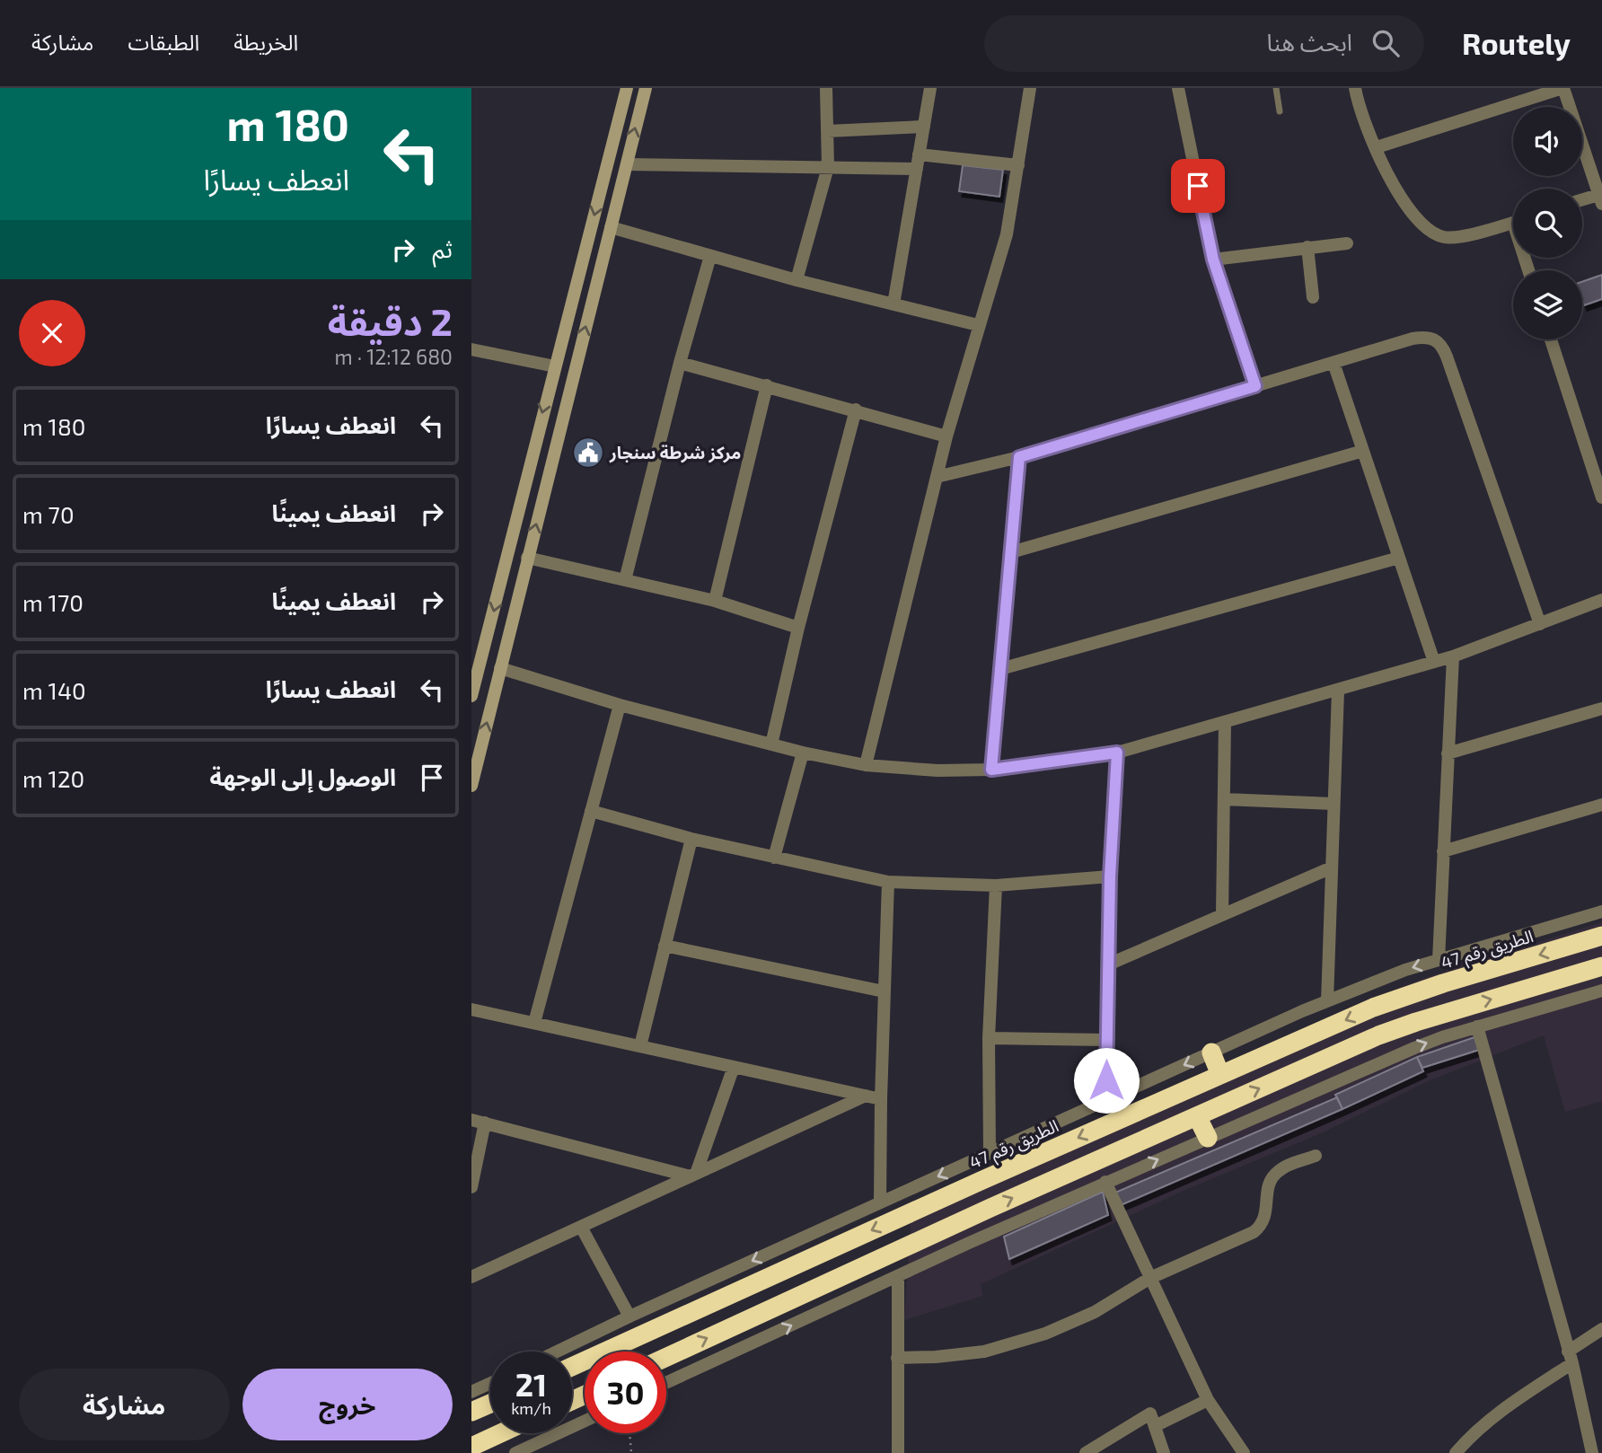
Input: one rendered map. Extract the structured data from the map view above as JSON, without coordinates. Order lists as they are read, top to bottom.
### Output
{
  "streets": {
    "highway": ["الطريق رقم 47"]
  },
  "places": {
    "public building": ["مركز شرطة سنجار"]
  },
  "page": {
    "header": "Routely",
    "search": "ابحث هنا",
    "nav": ["الخريطة", "الطبقات", "مشاركة"],
    "turn": ["180 m", "انعطف يسارًا"],
    "then": "ثم",
    "heading": ["2 دقيقة", "680 m · 12:12"],
    "list": [
      {
        "name": "انعطف يسارًا",
        "value": "180 m"
      },
      {
        "name": "انعطف يمينًا",
        "value": "70 m"
      },
      {
        "name": "انعطف يمينًا",
        "value": "170 m"
      },
      {
        "name": "انعطف يسارًا",
        "value": "140 m"
      },
      {
        "name": "الوصول إلى الوجهة",
        "value": "120 m"
      }
    ],
    "speed": "21 km/h",
    "limit": "30",
    "buttons": ["خروج", "مشاركة"]
  }
}
